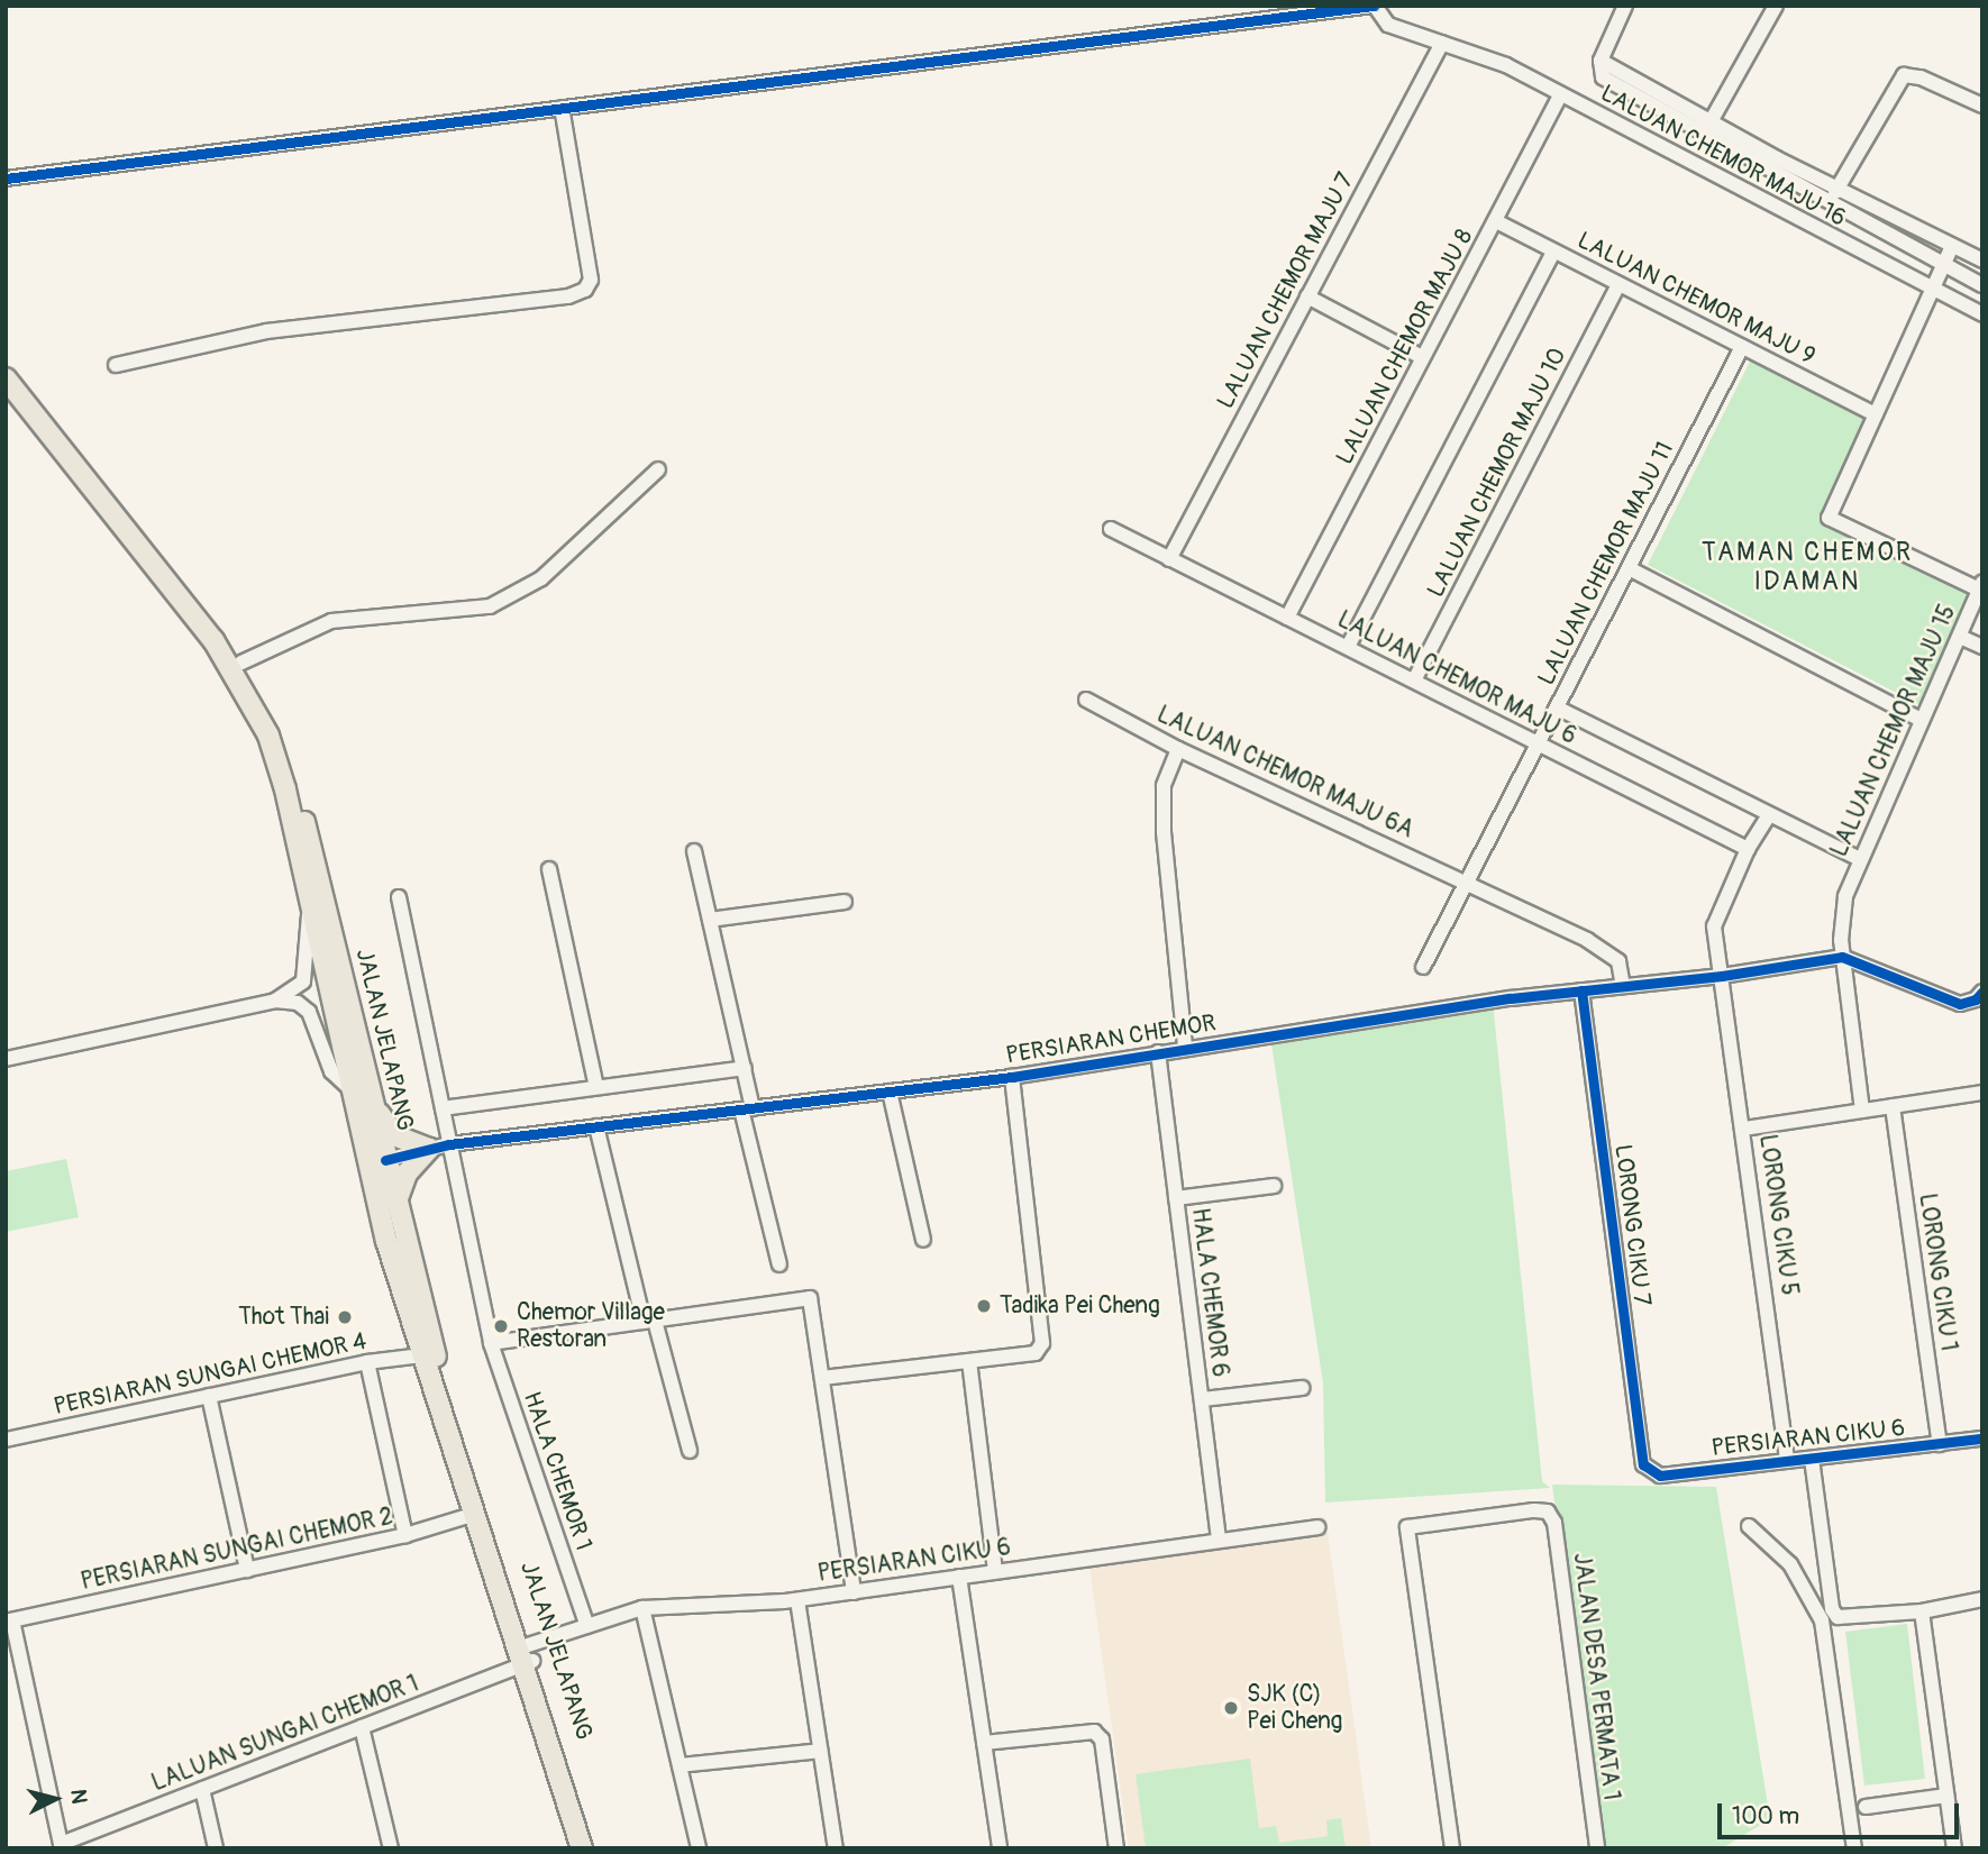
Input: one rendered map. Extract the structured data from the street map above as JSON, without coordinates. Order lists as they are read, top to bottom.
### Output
{
  "streets": {
    "main road": ["JALAN JELAPANG"],
    "street": [
      "LALUAN CHEMOR MAJU 16",
      "LALUAN CHEMOR MAJU 7",
      "LALUAN CHEMOR MAJU 9",
      "LALUAN CHEMOR MAJU 8",
      "LALUAN CHEMOR MAJU 10",
      "LALUAN CHEMOR MAJU 11",
      "LALUAN CHEMOR MAJU 6",
      "LALUAN CHEMOR MAJU 15",
      "LALUAN CHEMOR MAJU 6A",
      "PERSIARAN CHEMOR",
      "LORONG CIKU 5",
      "LORONG CIKU 7",
      "LORONG CIKU 1",
      "HALA CHEMOR 6",
      "PERSIARAN SUNGAI CHEMOR 4",
      "PERSIARAN CIKU 6",
      "HALA CHEMOR 1",
      "PERSIARAN SUNGAI CHEMOR 2",
      "JALAN DESA PERMATA 1",
      "LALUAN SUNGAI CHEMOR 1"
    ]
  },
  "crossings": [
    ["LALUAN CHEMOR MAJU 16", "LALUAN CHEMOR MAJU 7"],
    ["LALUAN CHEMOR MAJU 16", "LALUAN CHEMOR MAJU 8"],
    ["LALUAN CHEMOR MAJU 7", "LALUAN CHEMOR MAJU 6"],
    ["LALUAN CHEMOR MAJU 9", "LALUAN CHEMOR MAJU 8"],
    ["LALUAN CHEMOR MAJU 9", "LALUAN CHEMOR MAJU 10"],
    ["LALUAN CHEMOR MAJU 9", "LALUAN CHEMOR MAJU 11"],
    ["LALUAN CHEMOR MAJU 8", "LALUAN CHEMOR MAJU 6"],
    ["LALUAN CHEMOR MAJU 10", "LALUAN CHEMOR MAJU 6"],
    ["LALUAN CHEMOR MAJU 11", "LALUAN CHEMOR MAJU 6"],
    ["LALUAN CHEMOR MAJU 11", "LALUAN CHEMOR MAJU 6A"],
    ["LALUAN CHEMOR MAJU 6", "LORONG CIKU 5"],
    ["LALUAN CHEMOR MAJU 15", "PERSIARAN CHEMOR"],
    ["LALUAN CHEMOR MAJU 6A", "PERSIARAN CHEMOR"],
    ["JALAN JELAPANG", "PERSIARAN CHEMOR"],
    ["JALAN JELAPANG", "PERSIARAN SUNGAI CHEMOR 4"],
    ["JALAN JELAPANG", "PERSIARAN CIKU 6"],
    ["JALAN JELAPANG", "PERSIARAN SUNGAI CHEMOR 2"],
    ["JALAN JELAPANG", "LALUAN SUNGAI CHEMOR 1"],
    ["PERSIARAN CHEMOR", "LORONG CIKU 5"],
    ["PERSIARAN CHEMOR", "LORONG CIKU 7"],
    ["PERSIARAN CHEMOR", "HALA CHEMOR 6"],
    ["PERSIARAN CHEMOR", "HALA CHEMOR 1"],
    ["LORONG CIKU 5", "PERSIARAN CIKU 6"],
    ["LORONG CIKU 7", "PERSIARAN CIKU 6"],
    ["LORONG CIKU 1", "PERSIARAN CIKU 6"],
    ["HALA CHEMOR 6", "PERSIARAN CIKU 6"],
    ["PERSIARAN CIKU 6", "HALA CHEMOR 1"],
    ["PERSIARAN CIKU 6", "LALUAN SUNGAI CHEMOR 1"]
  ],
  "districts": ["TAMAN CHEMOR IDAMAN"],
  "places": [
    "Tadika Pei Cheng",
    "Thot Thai",
    "Chemor Village Restoran",
    "SJK (C) Pei Cheng"
  ],
  "scale_bar": "100 m",
  "north": "right"
}
